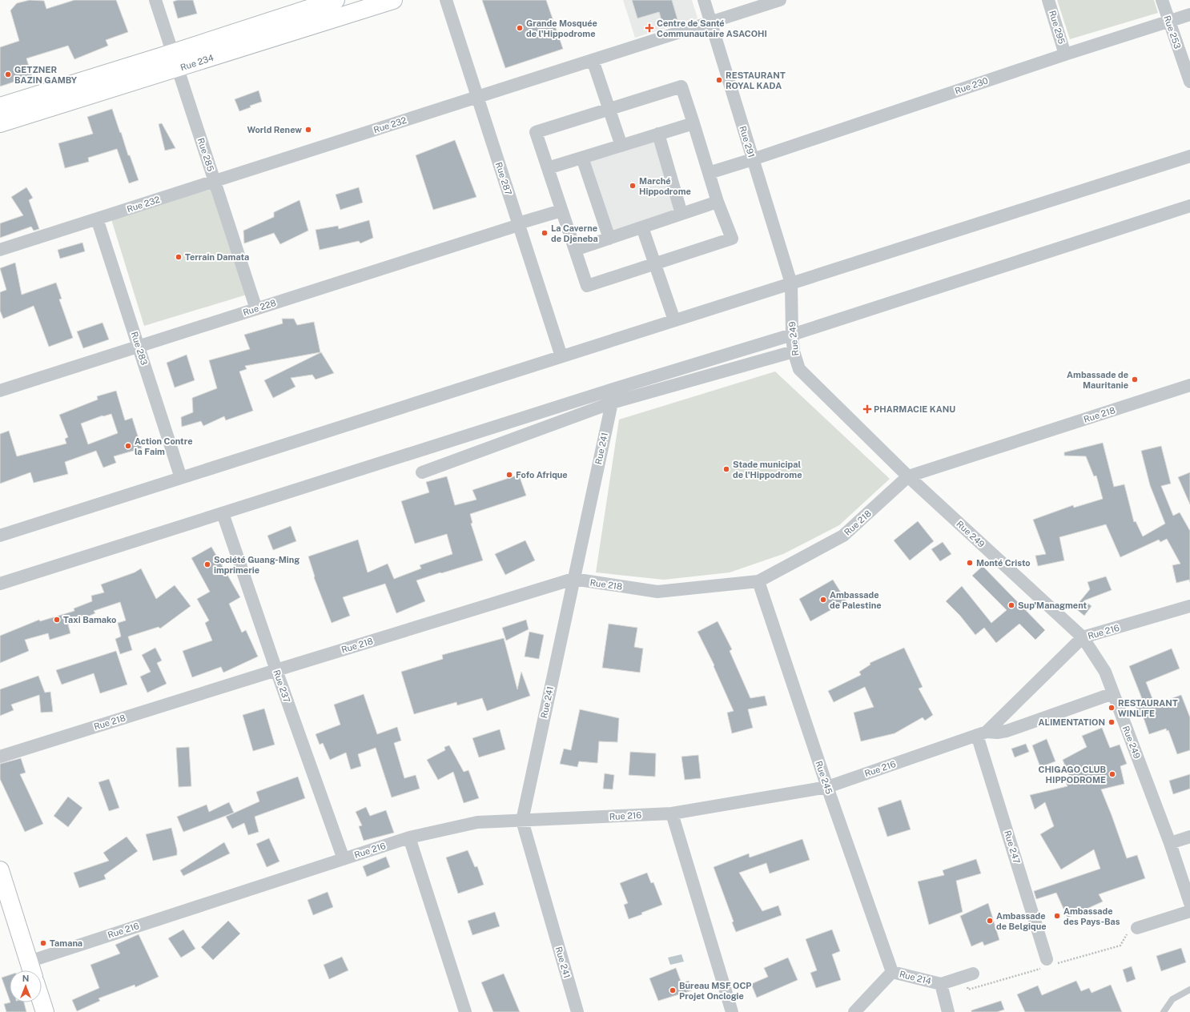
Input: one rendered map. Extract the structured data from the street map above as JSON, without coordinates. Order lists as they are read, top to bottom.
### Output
{
  "streets": {
    "main road": ["Rue 234"],
    "street": [
      "Rue 295",
      "Rue 253",
      "Rue 230",
      "Rue 232",
      "Rue 291",
      "Rue 285",
      "Rue 287",
      "Rue 228",
      "Rue 249",
      "Rue 283",
      "Rue 218",
      "Rue 241",
      "Rue 216",
      "Rue 237",
      "Rue 245",
      "Rue 247",
      "Rue 214"
    ]
  },
  "crossings": [
    ["Rue 295", "Rue 230"],
    ["Rue 253", "Rue 230"],
    ["Rue 234", "Rue 285"],
    ["Rue 230", "Rue 291"],
    ["Rue 232", "Rue 291"],
    ["Rue 232", "Rue 285"],
    ["Rue 232", "Rue 287"],
    ["Rue 232", "Rue 283"],
    ["Rue 291", "Rue 249"],
    ["Rue 285", "Rue 228"],
    ["Rue 287", "Rue 228"],
    ["Rue 228", "Rue 283"],
    ["Rue 249", "Rue 218"],
    ["Rue 249", "Rue 216"],
    ["Rue 218", "Rue 241"],
    ["Rue 218", "Rue 237"],
    ["Rue 218", "Rue 245"],
    ["Rue 241", "Rue 216"],
    ["Rue 216", "Rue 237"],
    ["Rue 216", "Rue 245"],
    ["Rue 216", "Rue 247"],
    ["Rue 245", "Rue 214"]
  ],
  "places": {
    "other": [
      "Grande Mosquée de l'Hippodrome",
      "GETZNER BAZIN GAMBY",
      "RESTAURANT ROYAL KADA",
      "World Renew",
      "Marché Hippodrome",
      "La Caverne de Djeneba",
      "Terrain Damata",
      "Ambassade de Mauritanie",
      "Action Contre la Faim",
      "Stade municipal de l'Hippodrome",
      "Fofo Afrique",
      "Monté Cristo",
      "Société Guang-Ming imprimerie",
      "Ambassade de Palestine",
      "Sup'Managment",
      "Taxi Bamako",
      "RESTAURANT WINLIFE",
      "ALIMENTATION",
      "CHIGAGO CLUB HIPPODROME",
      "Ambassade des Pays-Bas",
      "Ambassade de Belgique",
      "Tamana",
      "Bureau MSF OCP Projet Onclogie"
    ],
    "health": ["Centre de Santé Communautaire ASACOHI", "PHARMACIE KANU"]
  },
  "north": "top"
}
